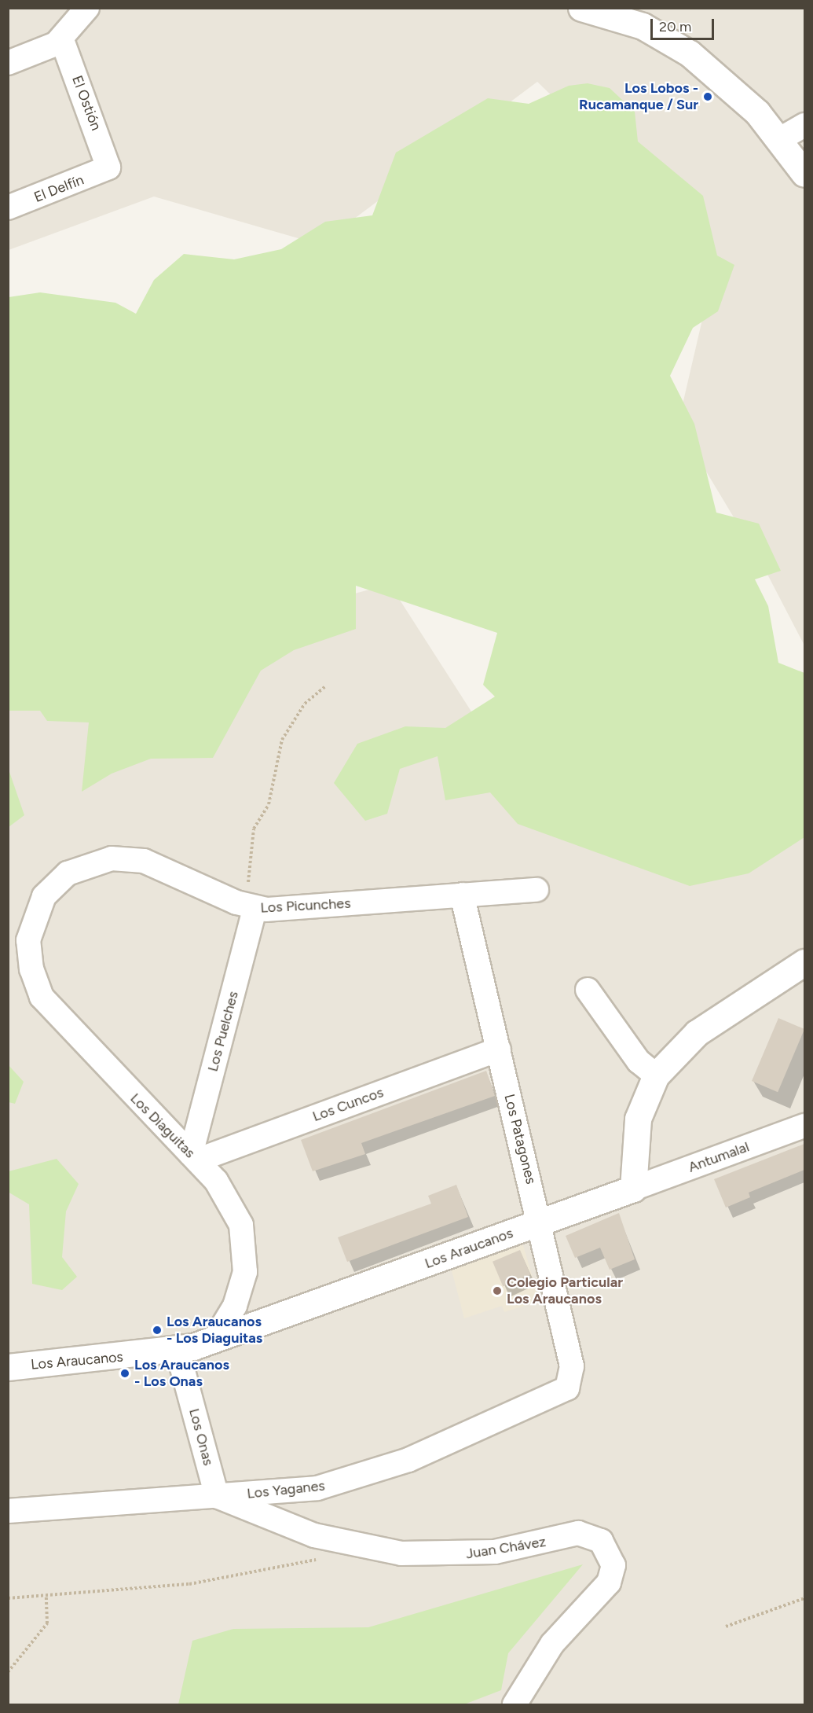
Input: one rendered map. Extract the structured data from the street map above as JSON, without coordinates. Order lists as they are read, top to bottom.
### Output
{
  "streets": {
    "street": [
      "El Ostión",
      "El Delfín",
      "Los Picunches",
      "Los Puelches",
      "Los Cuncos",
      "Los Diaguitas",
      "Los Patagones",
      "Antumalal",
      "Los Araucanos",
      "Los Onas",
      "Los Yaganes",
      "Juan Chávez"
    ]
  },
  "crossings": [
    ["El Ostión", "El Delfín"],
    ["Los Picunches", "Los Puelches"],
    ["Los Picunches", "Los Diaguitas"],
    ["Los Picunches", "Los Patagones"],
    ["Los Puelches", "Los Cuncos"],
    ["Los Puelches", "Los Diaguitas"],
    ["Los Cuncos", "Los Diaguitas"],
    ["Los Cuncos", "Los Patagones"],
    ["Los Diaguitas", "Los Araucanos"],
    ["Los Patagones", "Los Araucanos"],
    ["Los Patagones", "Los Yaganes"],
    ["Antumalal", "Los Araucanos"],
    ["Los Araucanos", "Los Onas"],
    ["Los Onas", "Los Yaganes"],
    ["Los Onas", "Juan Chávez"],
    ["Los Yaganes", "Juan Chávez"]
  ],
  "places": [
    "Los Lobos - Rucamanque / Sur",
    "Colegio Particular Los Araucanos",
    "Los Araucanos - Los Diaguitas",
    "Los Araucanos - Los Onas"
  ],
  "scale_bar": "20 m"
}
